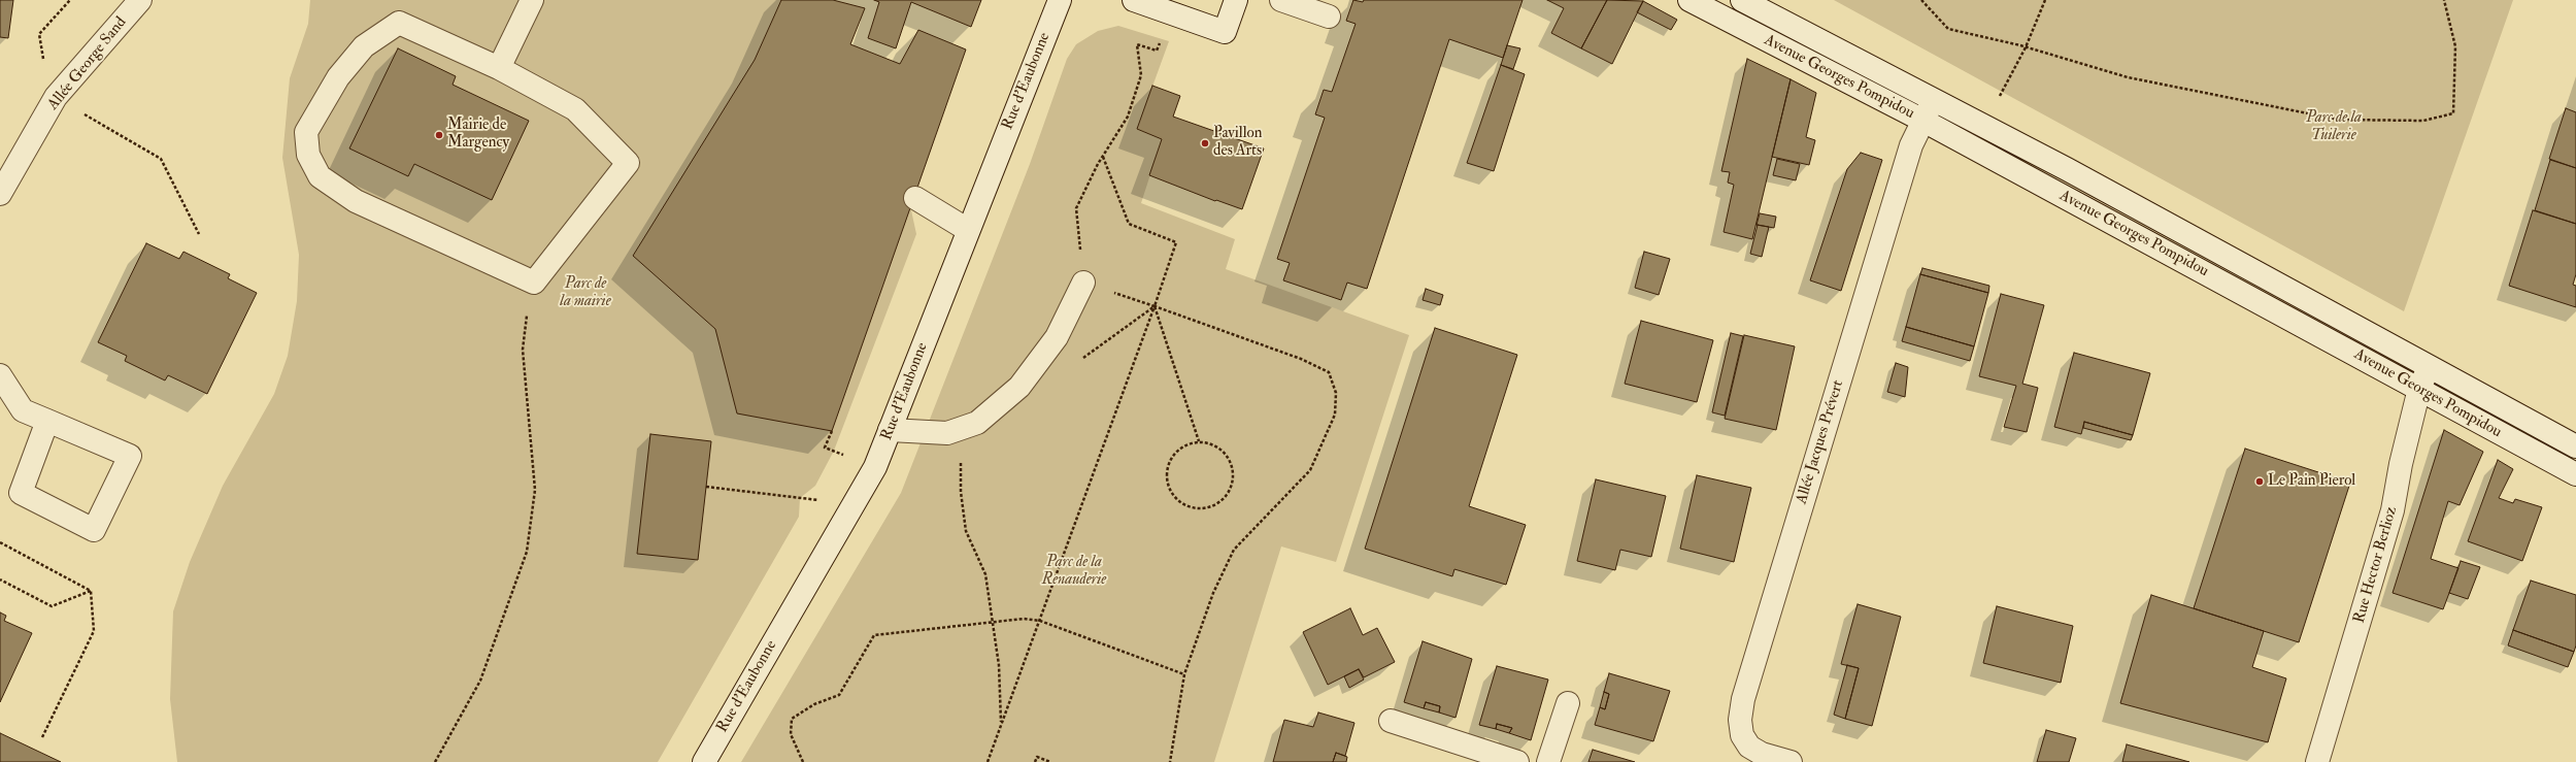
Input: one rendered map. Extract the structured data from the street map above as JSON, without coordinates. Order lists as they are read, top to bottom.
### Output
{
  "streets": {
    "main road": [
      "Allée George Sand",
      "Avenue Georges Pompidou",
      "Rue d'Eaubonne",
      "Allée Jacques Prévert",
      "Rue Hector Berlioz"
    ]
  },
  "crossings": [
    ["Avenue Georges Pompidou", "Allée Jacques Prévert"],
    ["Avenue Georges Pompidou", "Rue Hector Berlioz"]
  ],
  "parks": ["Parc de la Tuilerie", "Parc de la mairie", "Parc de la Renauderie"],
  "places": ["Mairie de Margency", "Pavillon des Arts", "Le Pain Pierol"]
}
